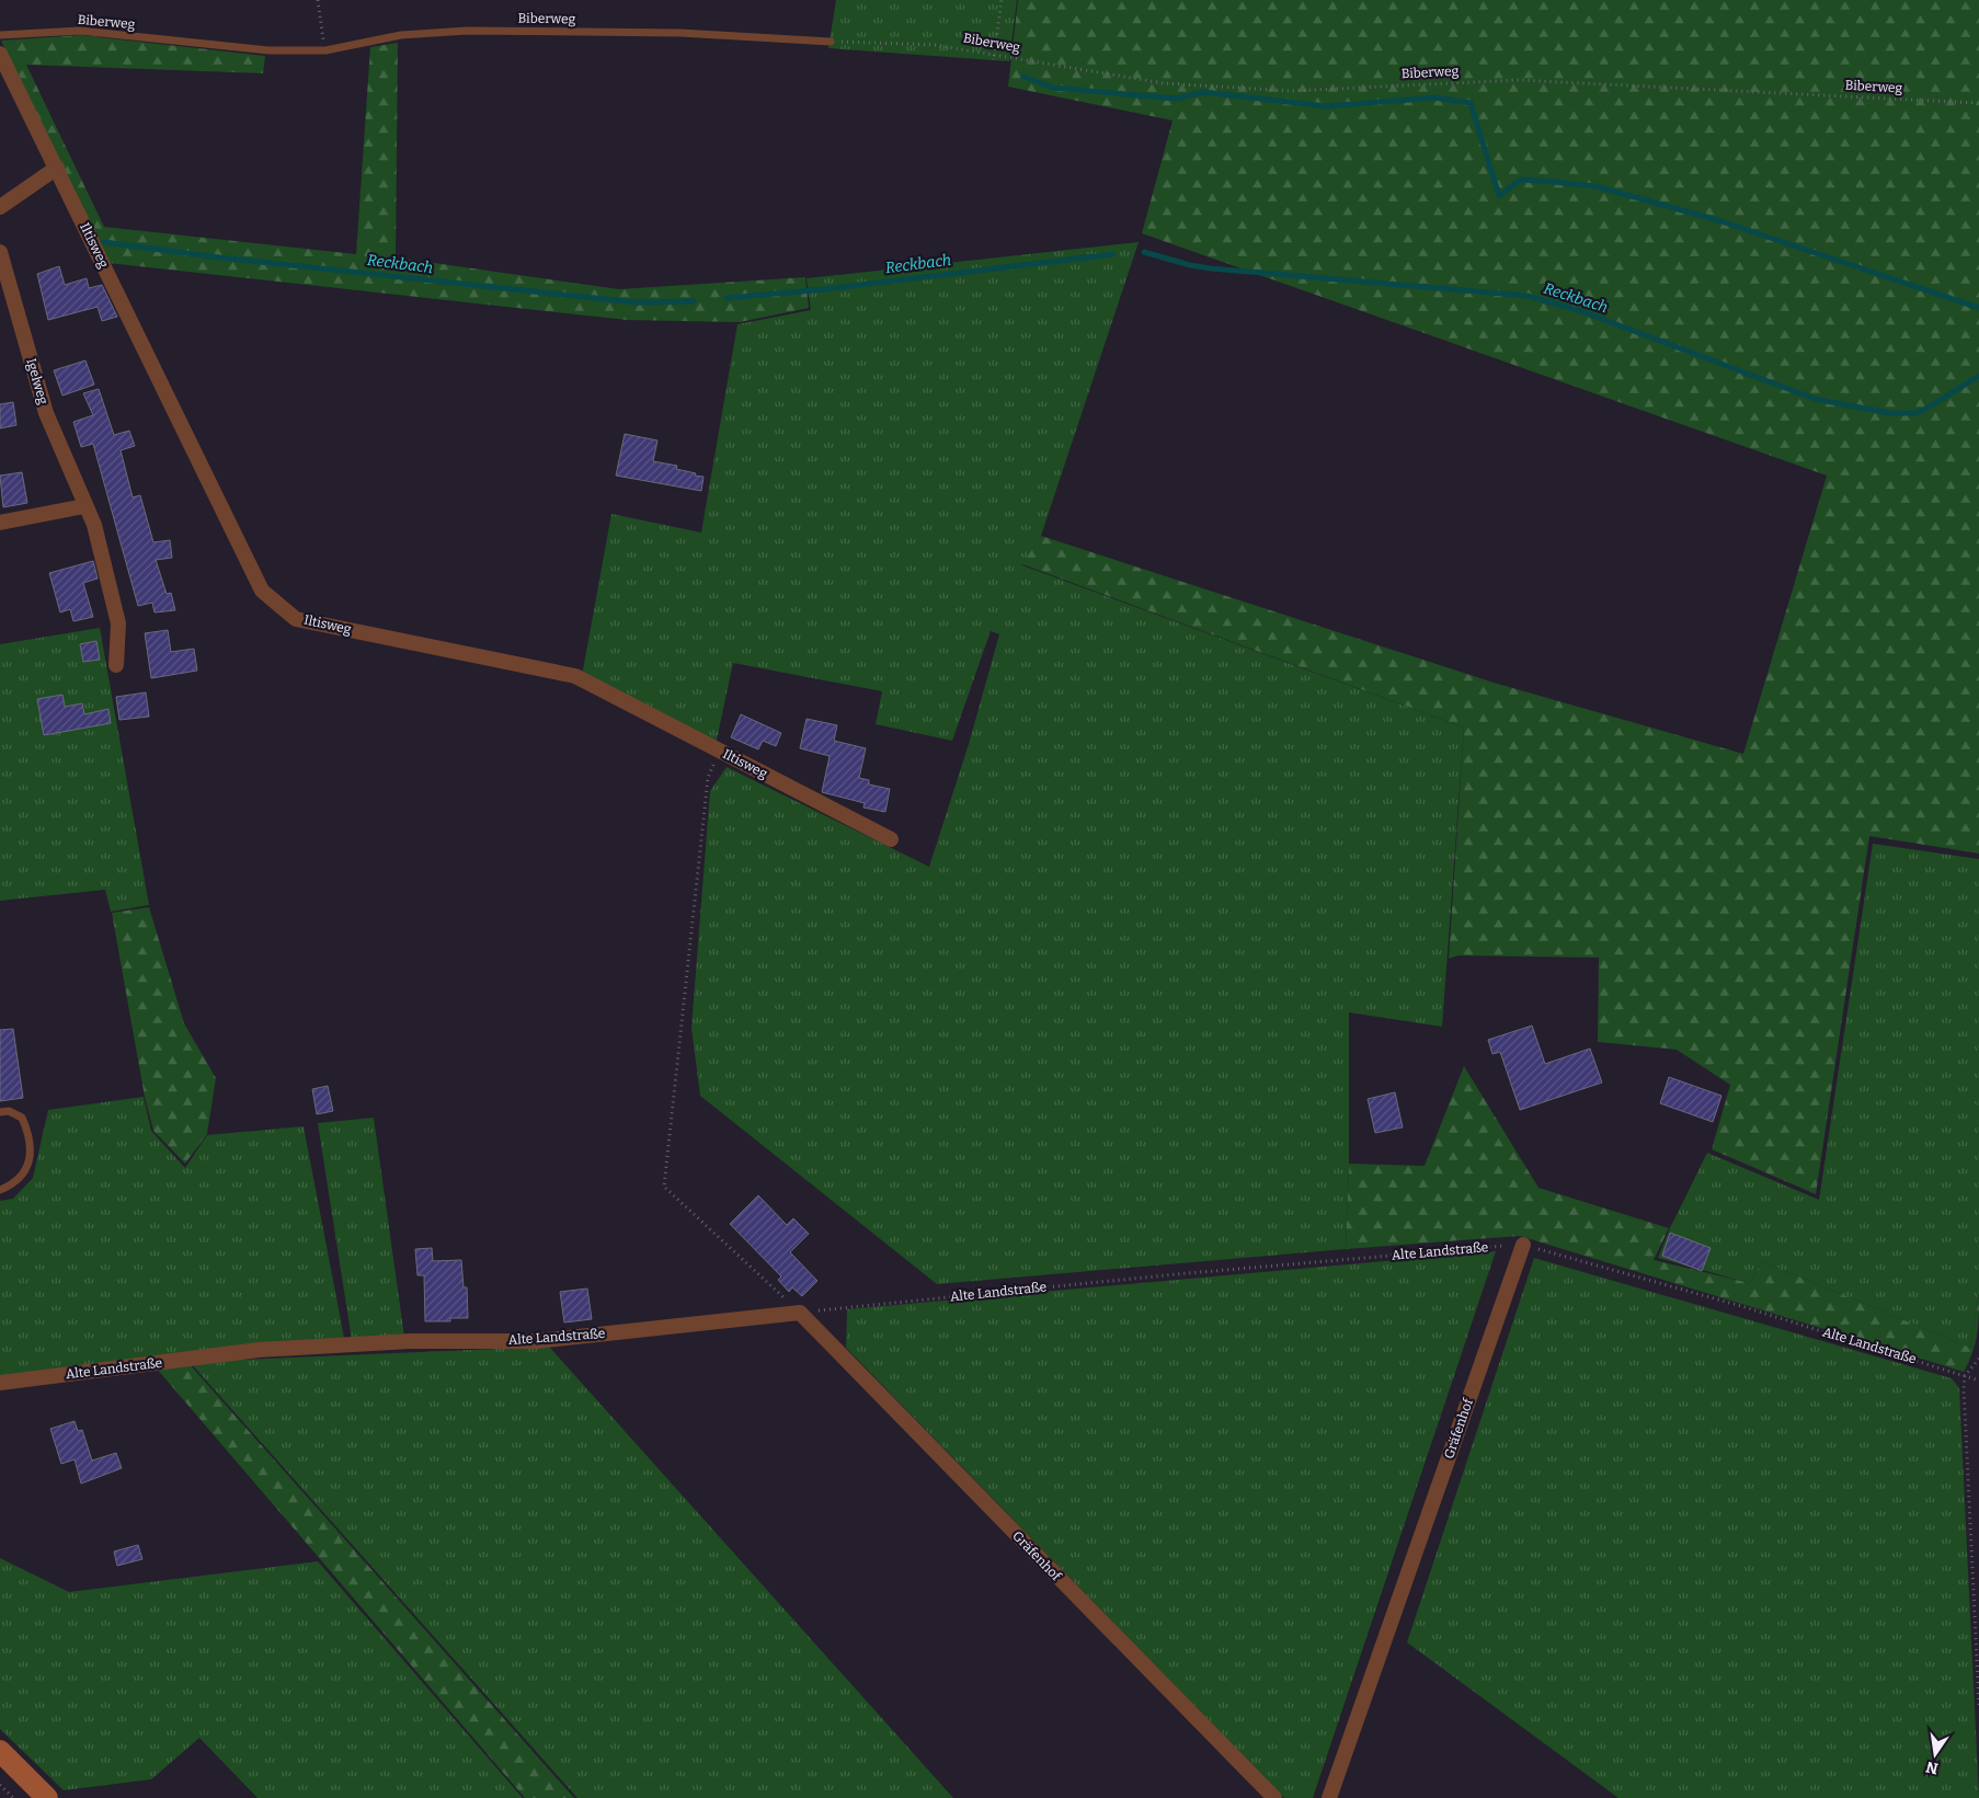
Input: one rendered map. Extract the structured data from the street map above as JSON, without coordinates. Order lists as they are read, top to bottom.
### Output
{
  "streets": {
    "street": [
      "Iltisweg",
      "Igelweg",
      "Alte Landstraße",
      "Gräfenhof"
    ],
    "lane": ["Biberweg"]
  },
  "crossings": [
    ["Alte Landstraße", "Gräfenhof"]
  ],
  "water": ["Reckbach"],
  "north": "bottom"
}
